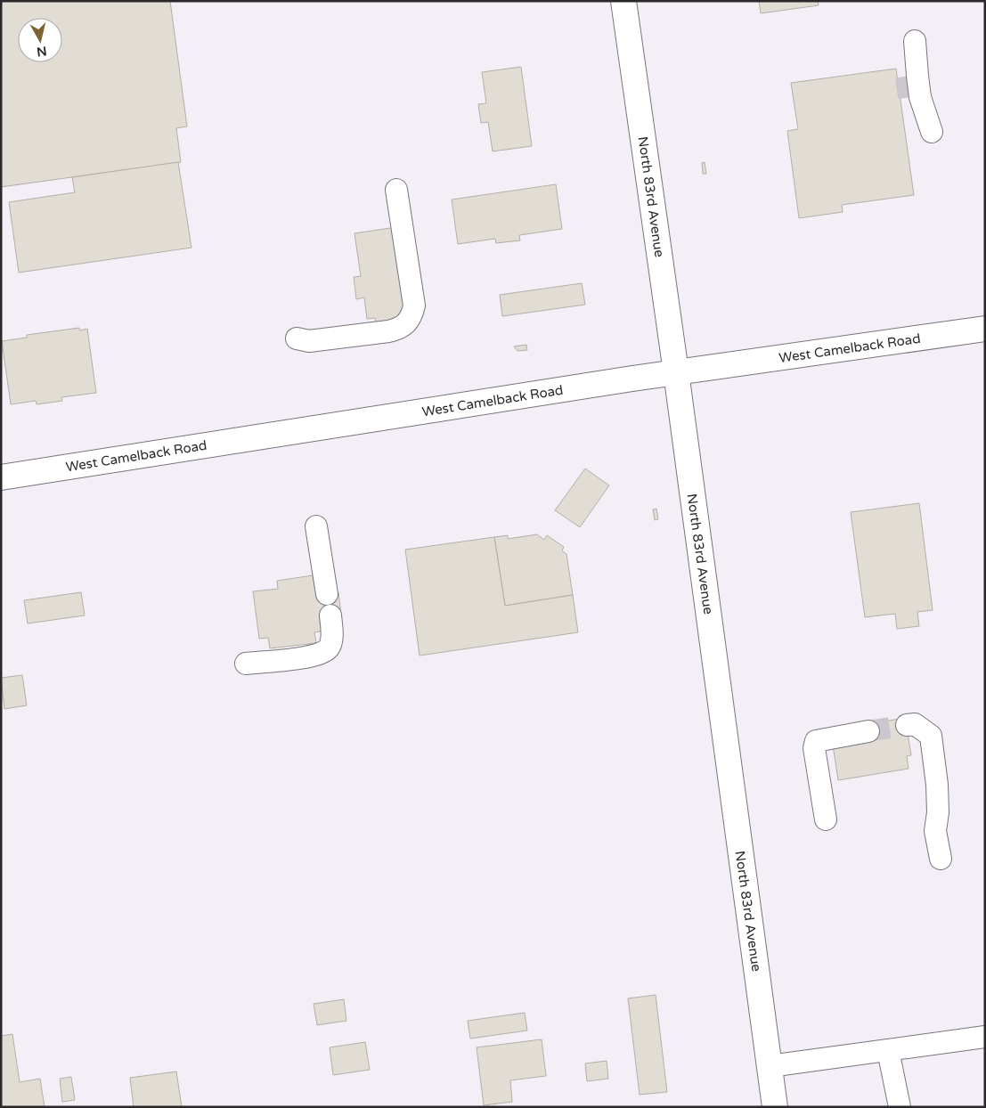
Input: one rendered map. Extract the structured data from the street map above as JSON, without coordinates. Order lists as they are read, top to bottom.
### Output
{
  "streets": {
    "main road": ["North 83rd Avenue", "West Camelback Road"]
  },
  "crossings": [
    ["North 83rd Avenue", "West Camelback Road"]
  ],
  "north": "bottom"
}
